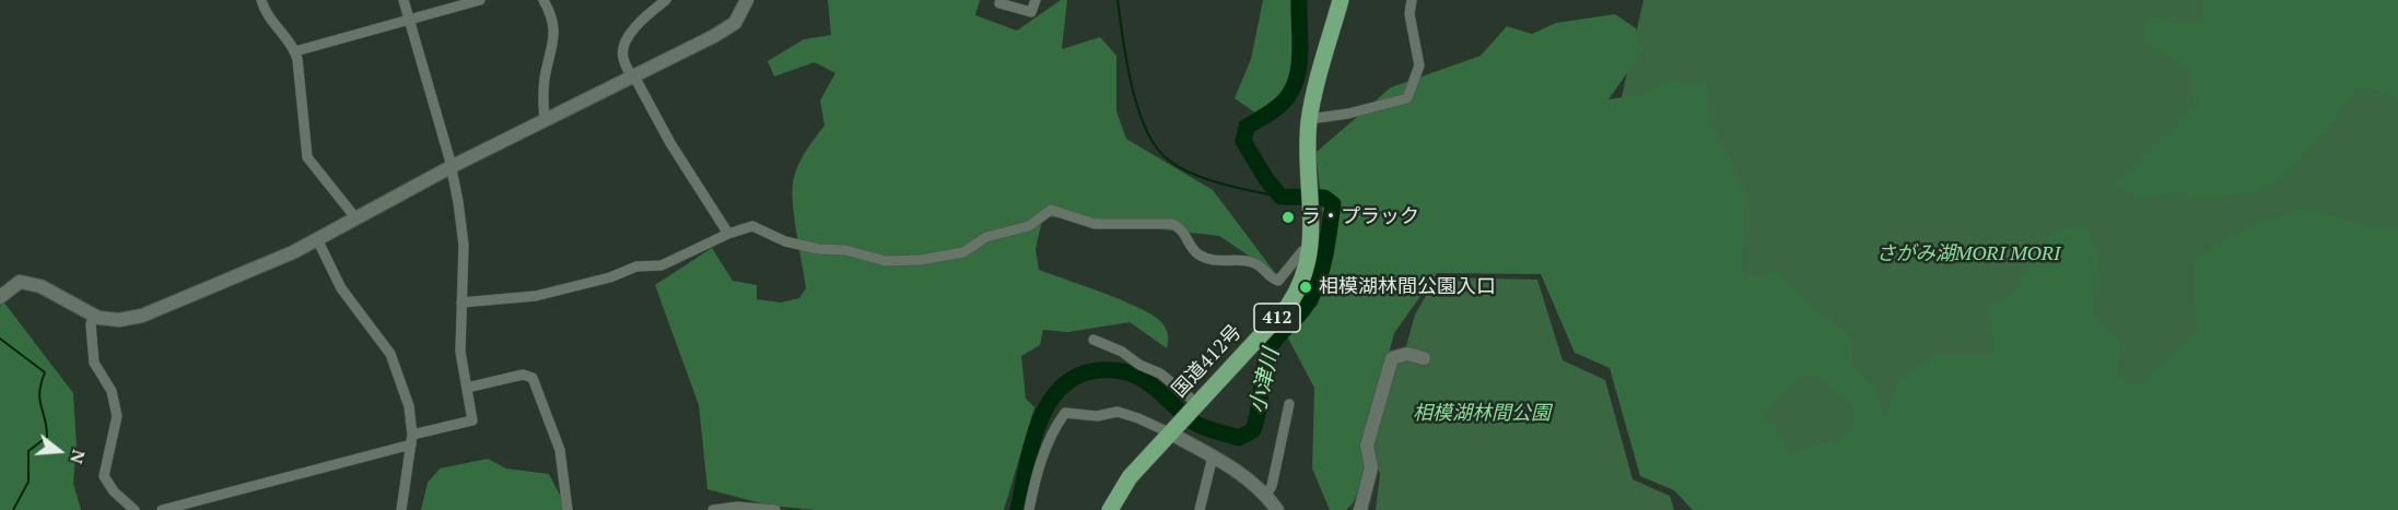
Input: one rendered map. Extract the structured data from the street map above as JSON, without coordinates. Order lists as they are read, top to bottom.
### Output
{
  "streets": {
    "highway": ["412", "国道412号"]
  },
  "water": ["小津川"],
  "parks": ["さがみ湖MORI MORI", "相模湖林間公園"],
  "places": ["ラ・プラック", "相模湖林間公園入口"],
  "north": "right"
}
